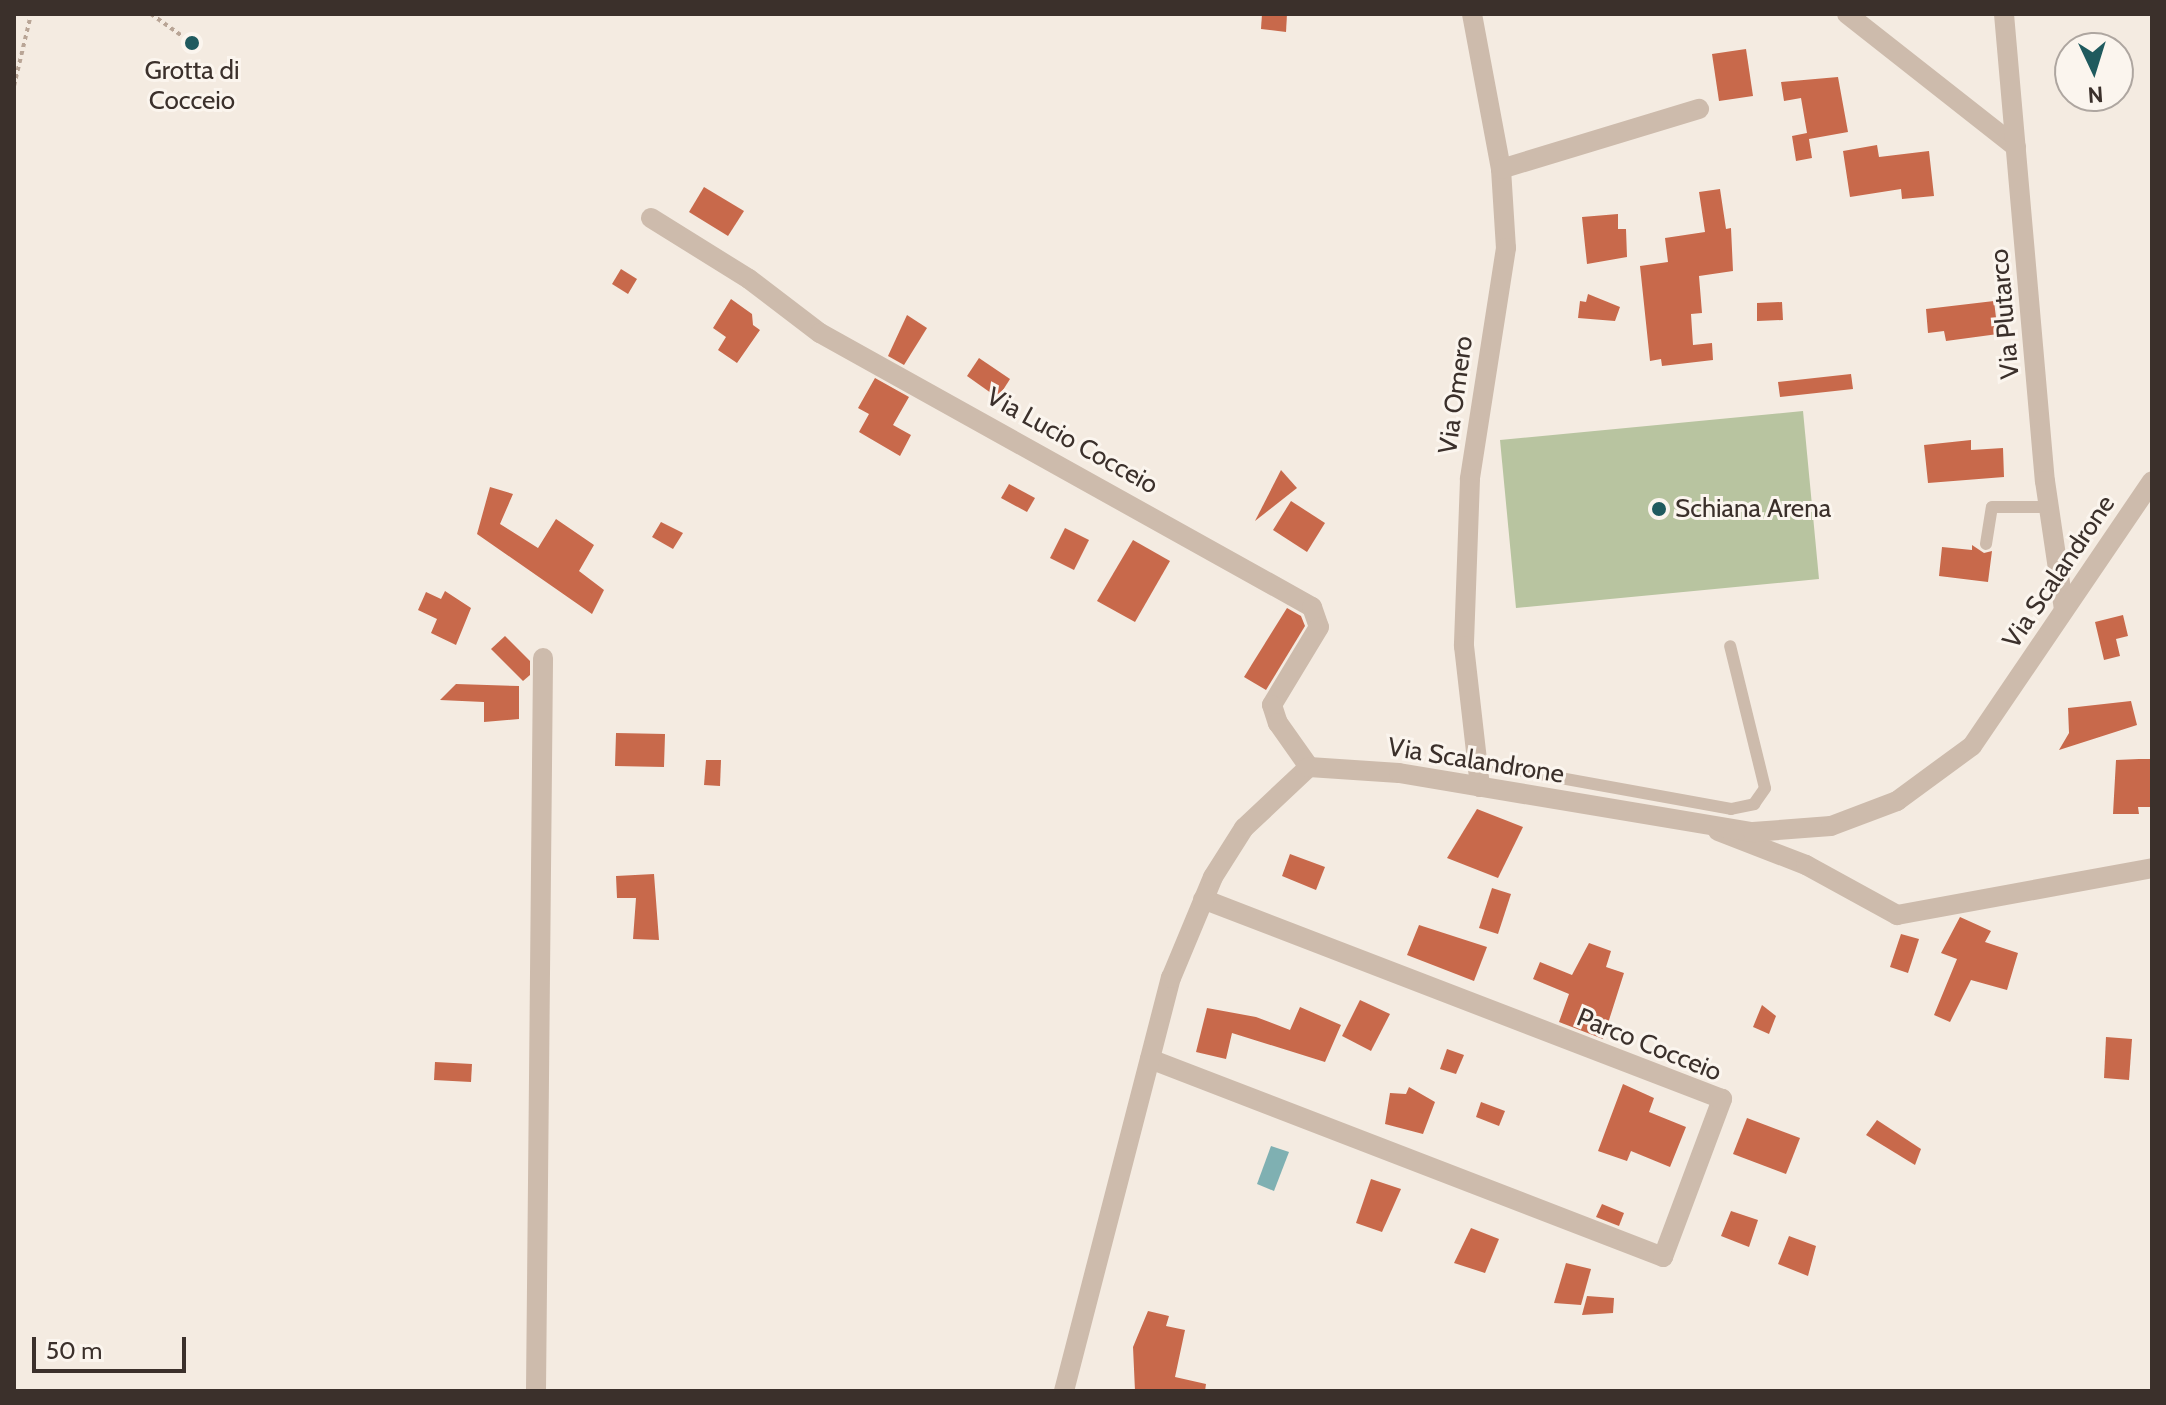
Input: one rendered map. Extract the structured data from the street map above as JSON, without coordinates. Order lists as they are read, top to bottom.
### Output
{
  "streets": {
    "street": [
      "Via Plutarco",
      "Via Omero",
      "Via Lucio Cocceio",
      "Via Scalandrone",
      "Parco Cocceio"
    ]
  },
  "crossings": [
    ["Via Plutarco", "Via Scalandrone"],
    ["Via Omero", "Via Scalandrone"],
    ["Via Lucio Cocceio", "Via Scalandrone"]
  ],
  "places": ["Grotta di Cocceio", "Schiana Arena"],
  "scale_bar": "50 m",
  "north": "bottom"
}
